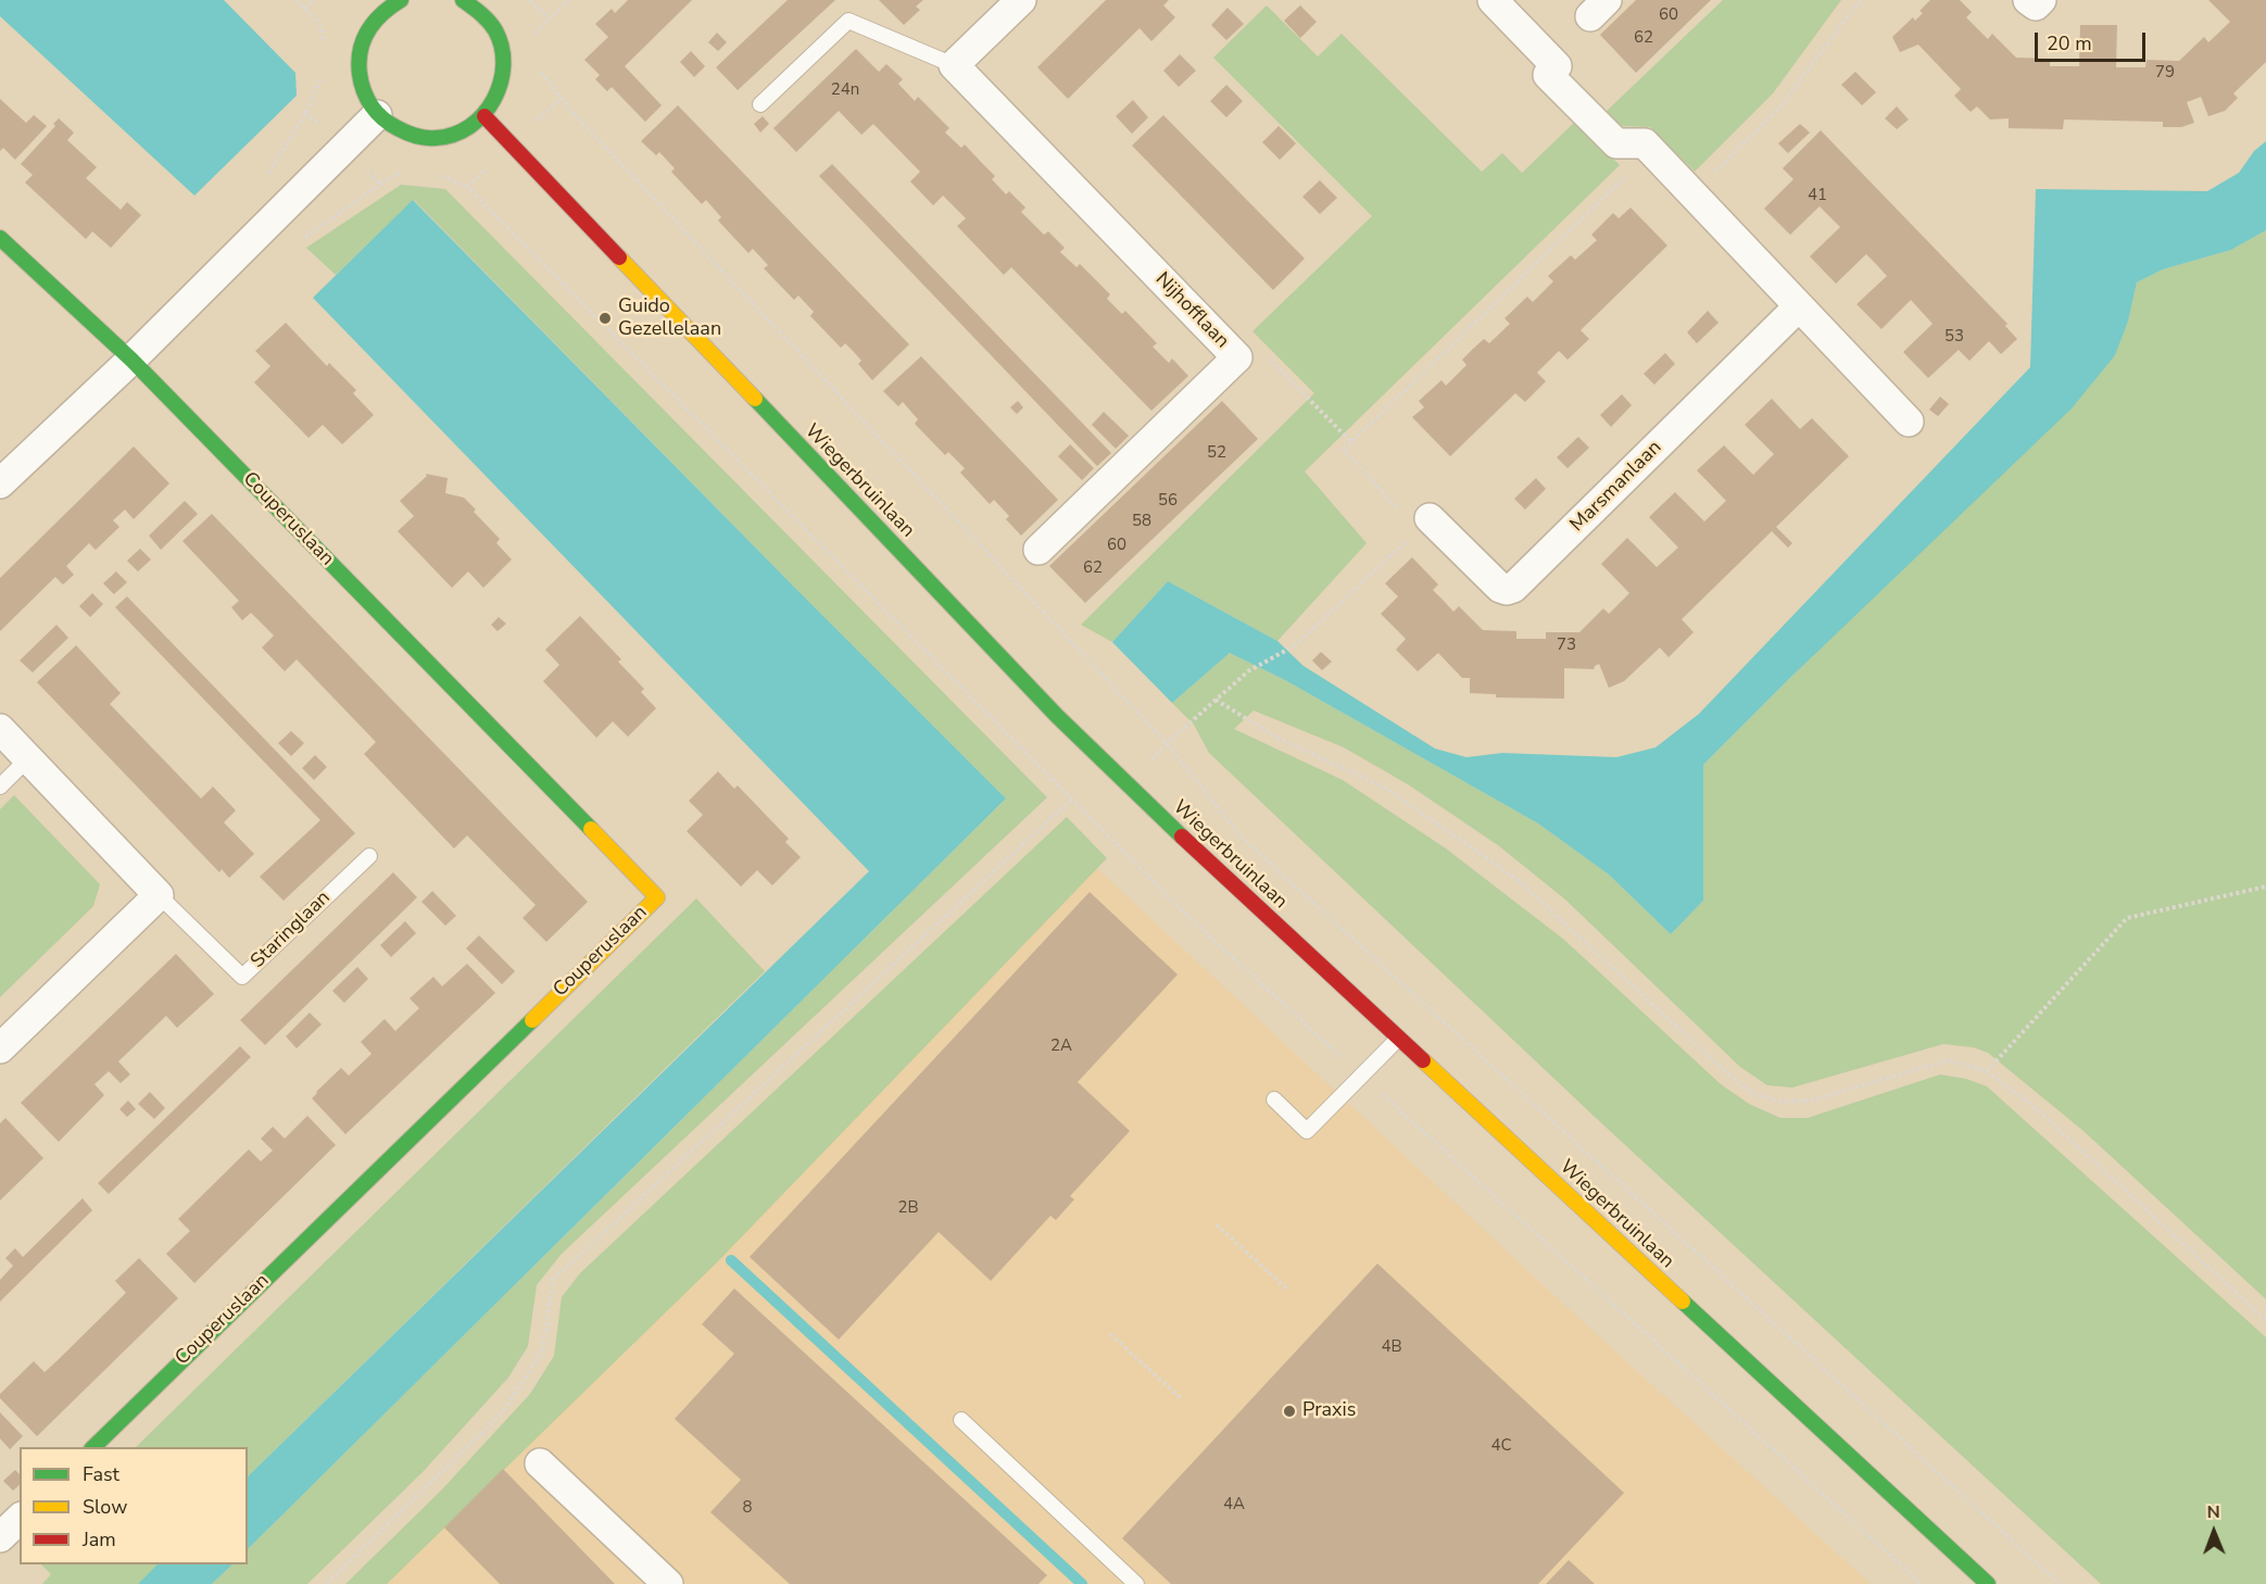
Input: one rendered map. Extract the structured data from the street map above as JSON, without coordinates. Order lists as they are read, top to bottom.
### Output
{
  "streets": {
    "street": [
      "Nijhofflaan",
      "Wiegerbruinlaan",
      "Marsmanlaan",
      "Couperuslaan",
      "Staringlaan"
    ]
  },
  "places": ["Guido Gezellelaan", "Praxis"],
  "house_numbers": [
    "60",
    "62",
    "79",
    "24n",
    "41",
    "53",
    "52",
    "56",
    "58",
    "60",
    "62",
    "73",
    "2A",
    "2B",
    "4B",
    "4C",
    "4A",
    "8"
  ],
  "legend": ["Fast", "Slow", "Jam"],
  "scale_bar": "20 m",
  "north": "top"
}
